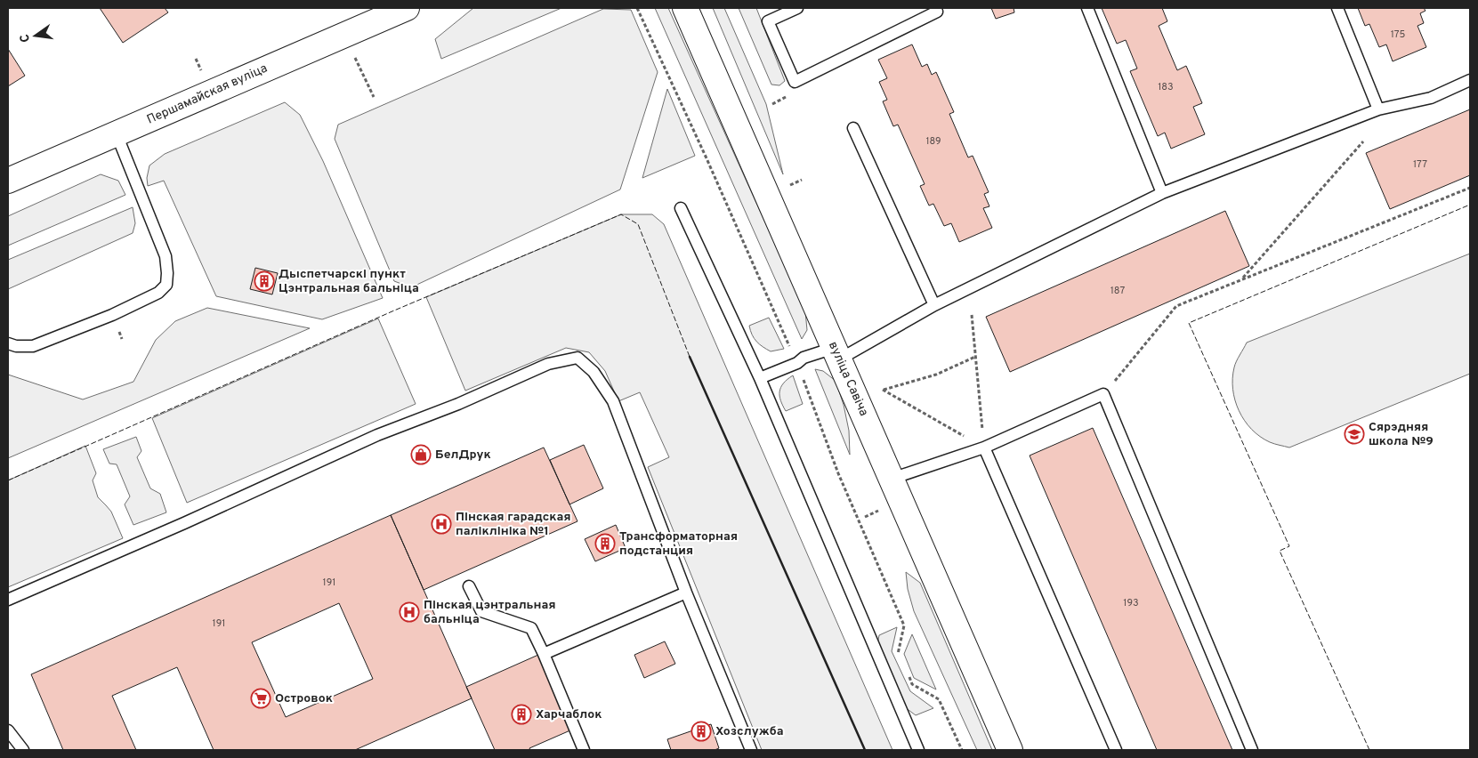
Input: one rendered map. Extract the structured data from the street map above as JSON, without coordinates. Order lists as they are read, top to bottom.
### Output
{
  "streets": {
    "street": ["Першамайская вуліца", "вуліца Савіча"]
  },
  "places": {
    "building": [
      "Дыспетчарскі пункт Цэнтральная бальніца",
      "Трансформаторная подстанция",
      "Харчаблок",
      "Хозслужба"
    ],
    "school or university": ["Сярэдняя школа №9"],
    "shop": ["БелДрук"],
    "hospital": ["Пінская гарадская паліклініка №1", "Пінская цэнтральная бальніца"],
    "supermarket": ["Островок"]
  },
  "house_numbers": [
    "175",
    "183",
    "189",
    "177",
    "187",
    "191",
    "193",
    "191"
  ],
  "north": "left"
}
